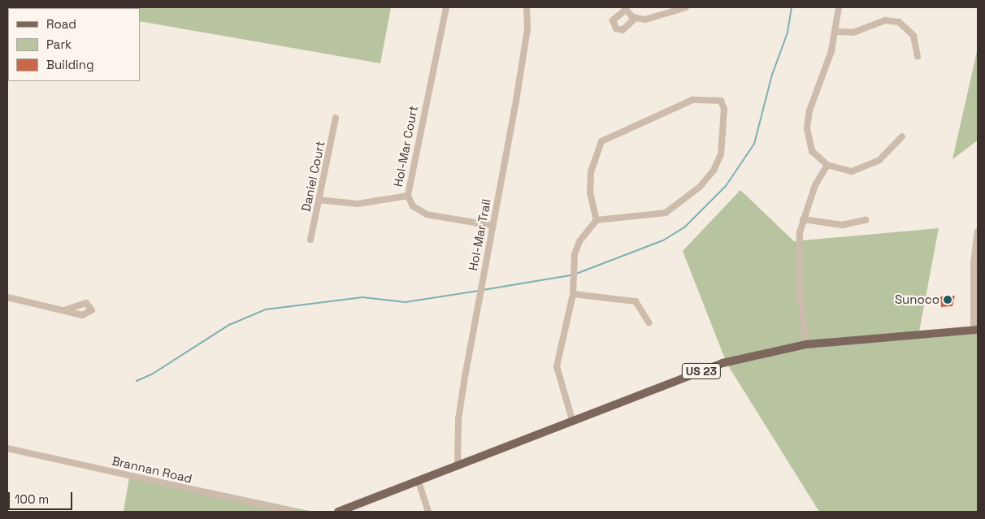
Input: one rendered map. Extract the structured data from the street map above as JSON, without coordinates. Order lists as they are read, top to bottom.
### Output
{
  "streets": {
    "main road": ["US 23"],
    "street": [
      "Hol-Mar Court",
      "Daniel Court",
      "Hol-Mar Trail",
      "Brannan Road"
    ]
  },
  "crossings": [
    ["Hol-Mar Court", "Hol-Mar Trail"],
    ["Hol-Mar Trail", "US 23"]
  ],
  "places": ["Sunoco"],
  "legend": ["Road", "Park", "Building"],
  "scale_bar": "100 m"
}
